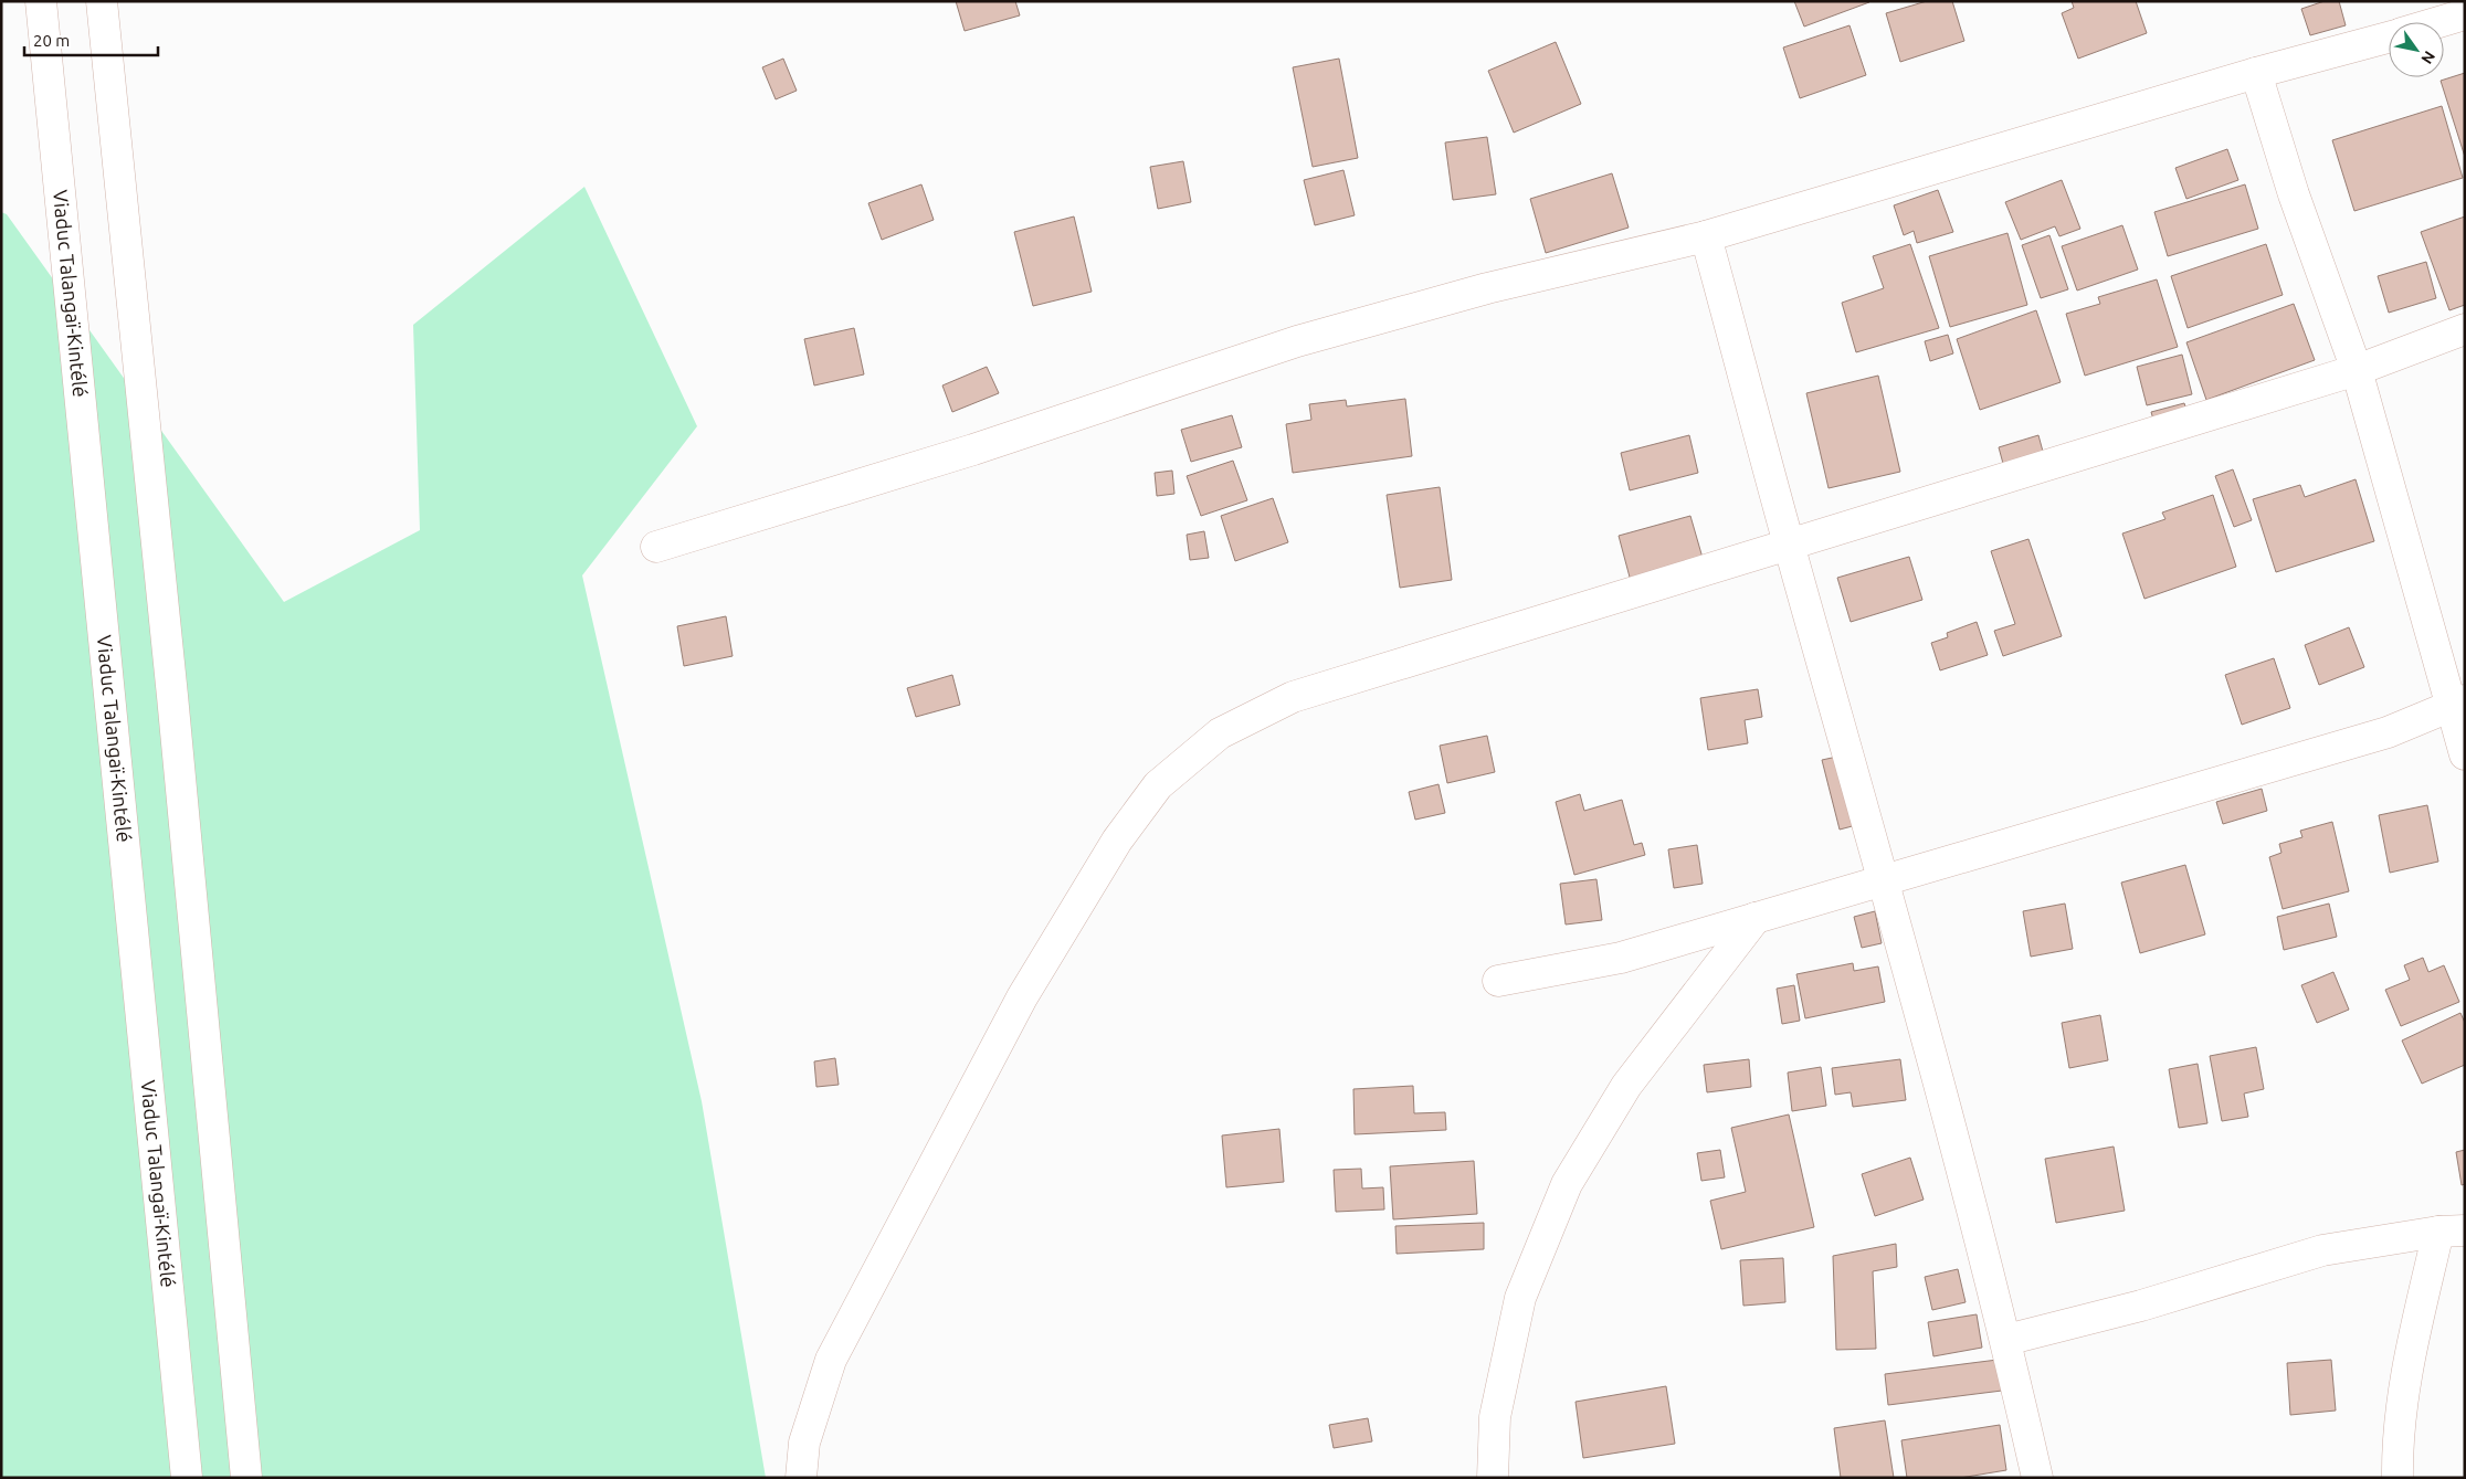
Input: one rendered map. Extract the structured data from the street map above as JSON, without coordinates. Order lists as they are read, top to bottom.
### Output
{
  "streets": {
    "main road": ["Viaduc Talangaï-Kintélé"]
  },
  "scale_bar": "20 m",
  "north": "bottom right"
}
